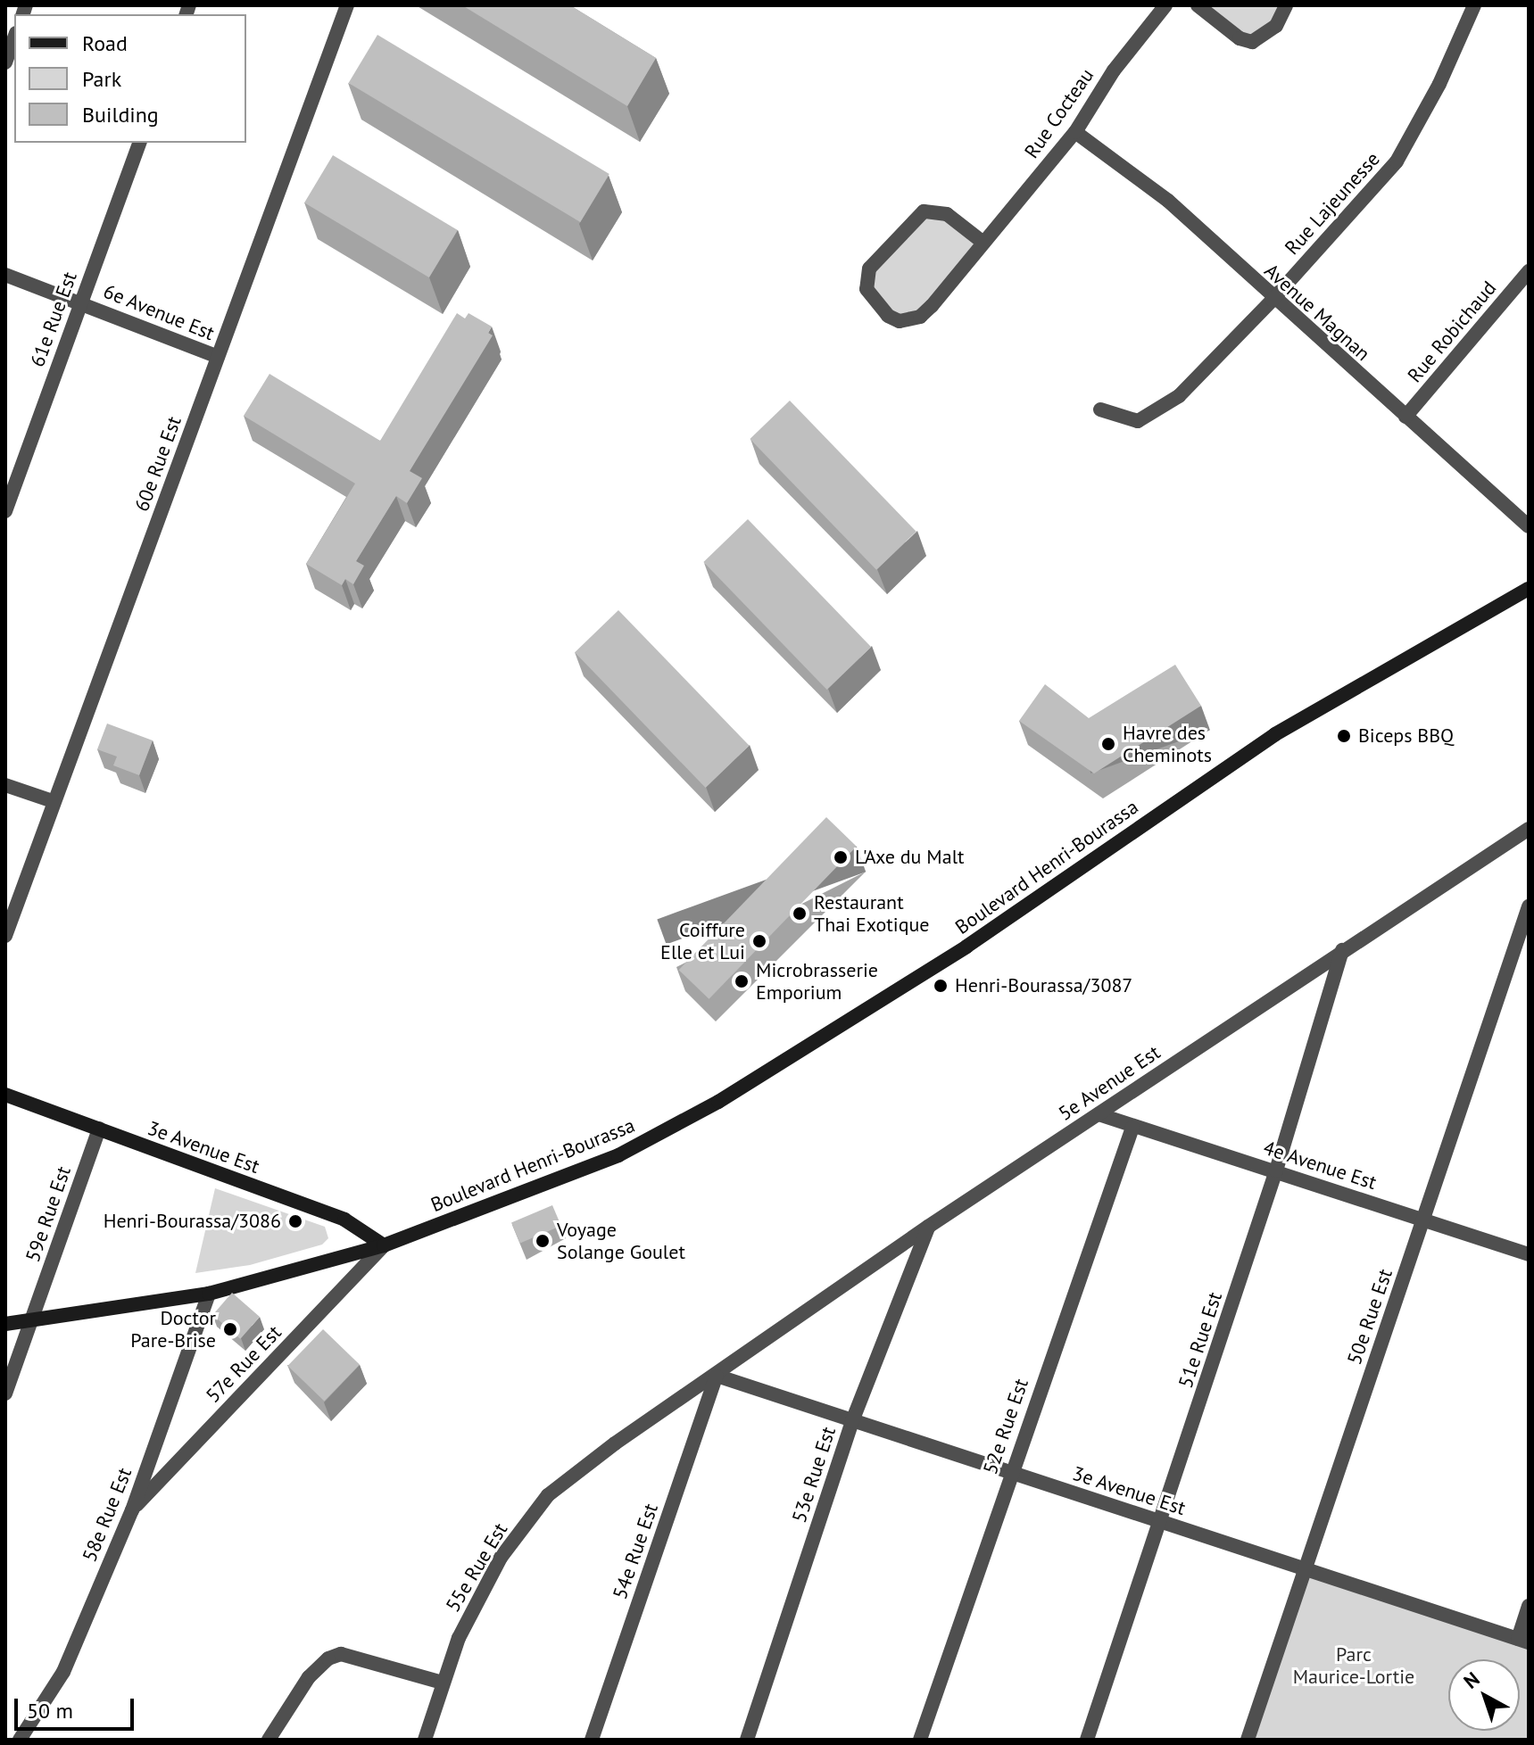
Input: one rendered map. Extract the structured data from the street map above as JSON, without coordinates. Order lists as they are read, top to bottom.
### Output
{
  "streets": {
    "main road": ["Boulevard Henri-Bourassa", "3e Avenue Est"],
    "street": [
      "Rue Cocteau",
      "Rue Lajeunesse",
      "6e Avenue Est",
      "Avenue Magnan",
      "61e Rue Est",
      "Rue Robichaud",
      "60e Rue Est",
      "5e Avenue Est",
      "4e Avenue Est",
      "59e Rue Est",
      "50e Rue Est",
      "51e Rue Est",
      "57e Rue Est",
      "52e Rue Est",
      "53e Rue Est",
      "58e Rue Est",
      "54e Rue Est",
      "55e Rue Est"
    ]
  },
  "crossings": [
    ["Rue Cocteau", "Avenue Magnan"],
    ["Rue Lajeunesse", "Avenue Magnan"],
    ["6e Avenue Est", "61e Rue Est"],
    ["6e Avenue Est", "60e Rue Est"],
    ["Avenue Magnan", "Rue Robichaud"],
    ["Boulevard Henri-Bourassa", "3e Avenue Est"],
    ["Boulevard Henri-Bourassa", "59e Rue Est"],
    ["Boulevard Henri-Bourassa", "57e Rue Est"],
    ["Boulevard Henri-Bourassa", "58e Rue Est"],
    ["5e Avenue Est", "3e Avenue Est"],
    ["5e Avenue Est", "4e Avenue Est"],
    ["5e Avenue Est", "51e Rue Est"],
    ["5e Avenue Est", "53e Rue Est"],
    ["5e Avenue Est", "54e Rue Est"],
    ["5e Avenue Est", "55e Rue Est"],
    ["3e Avenue Est", "59e Rue Est"],
    ["3e Avenue Est", "50e Rue Est"],
    ["3e Avenue Est", "51e Rue Est"],
    ["3e Avenue Est", "57e Rue Est"],
    ["3e Avenue Est", "52e Rue Est"],
    ["3e Avenue Est", "53e Rue Est"],
    ["3e Avenue Est", "54e Rue Est"],
    ["3e Avenue Est", "55e Rue Est"],
    ["4e Avenue Est", "50e Rue Est"],
    ["4e Avenue Est", "51e Rue Est"],
    ["4e Avenue Est", "52e Rue Est"],
    ["57e Rue Est", "58e Rue Est"],
    ["54e Rue Est", "55e Rue Est"]
  ],
  "parks": ["Parc Maurice-Lortie"],
  "places": [
    "Biceps BBQ",
    "Havre des Cheminots",
    "L'Axe du Malt",
    "Restaurant Thai Exotique",
    "Coiffure Elle et Lui",
    "Microbrasserie Emporium",
    "Henri-Bourassa/3087",
    "Henri-Bourassa/3086",
    "Voyage Solange Goulet",
    "Doctor Pare-Brise"
  ],
  "legend": ["Road", "Park", "Building"],
  "scale_bar": "50 m",
  "north": "top left"
}
